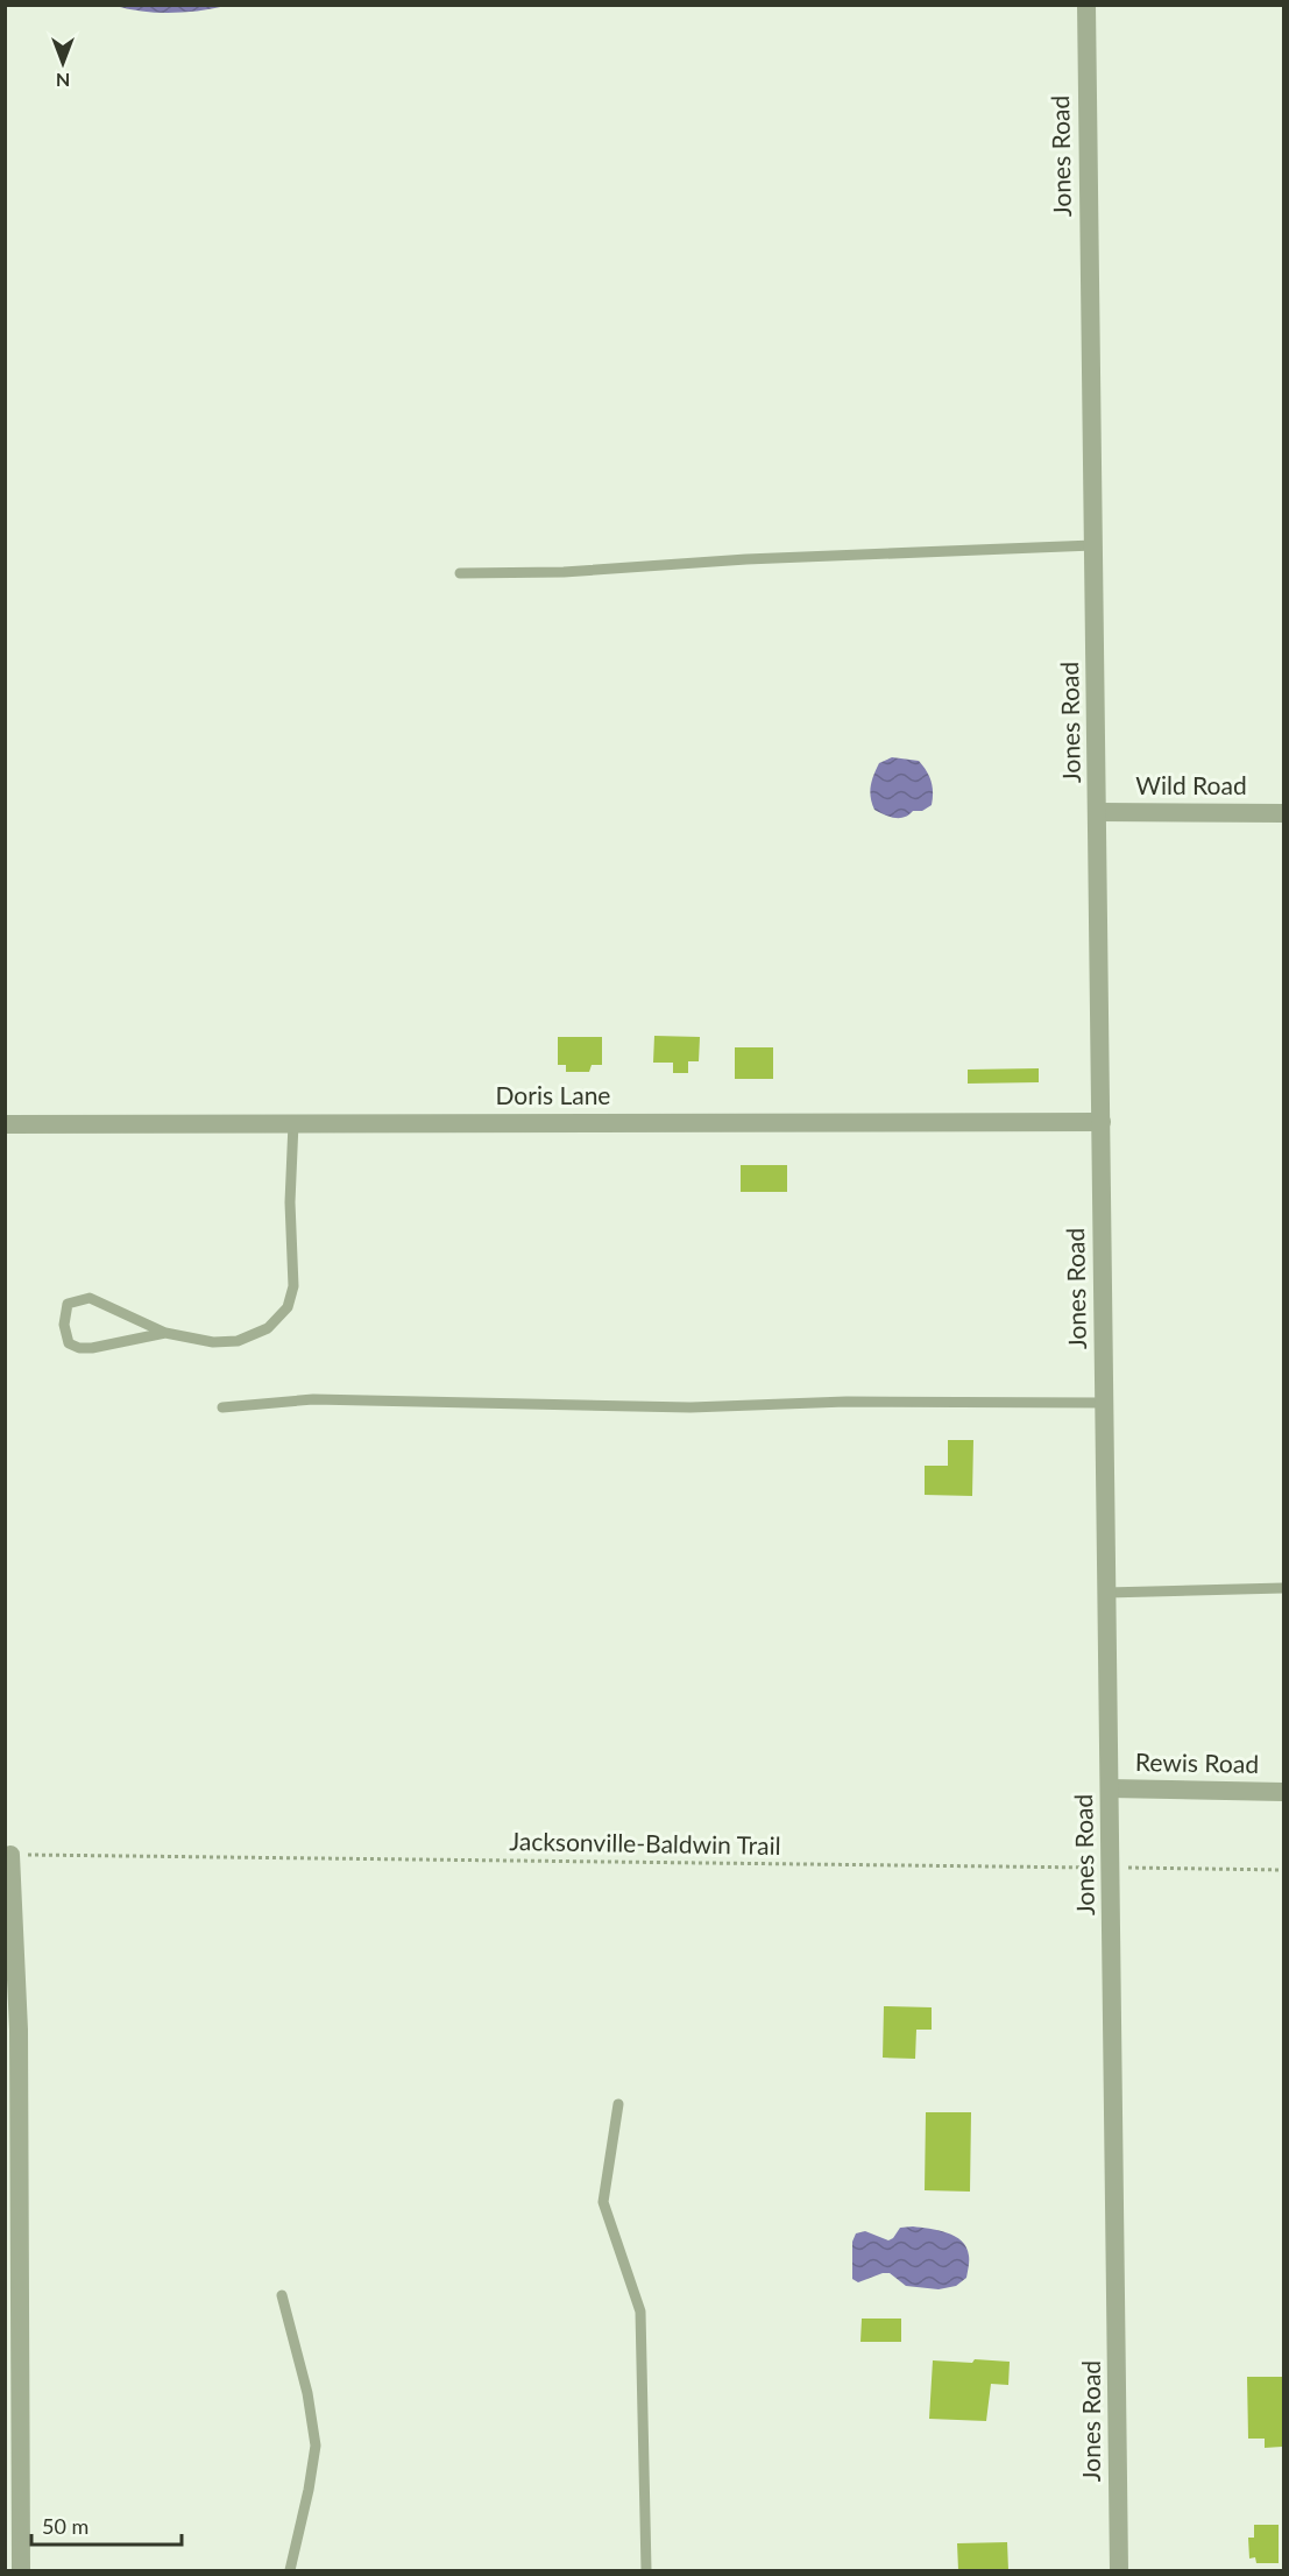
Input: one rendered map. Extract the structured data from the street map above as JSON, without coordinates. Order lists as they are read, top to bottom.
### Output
{
  "streets": {
    "street": [
      "Jones Road",
      "Wild Road",
      "Doris Lane",
      "Rewis Road"
    ],
    "path": ["Jacksonville-Baldwin Trail"]
  },
  "crossings": [
    ["Jones Road", "Wild Road"],
    ["Jones Road", "Doris Lane"],
    ["Jones Road", "Rewis Road"],
    ["Jones Road", "Jacksonville-Baldwin Trail"]
  ],
  "scale_bar": "50 m",
  "north": "bottom"
}
